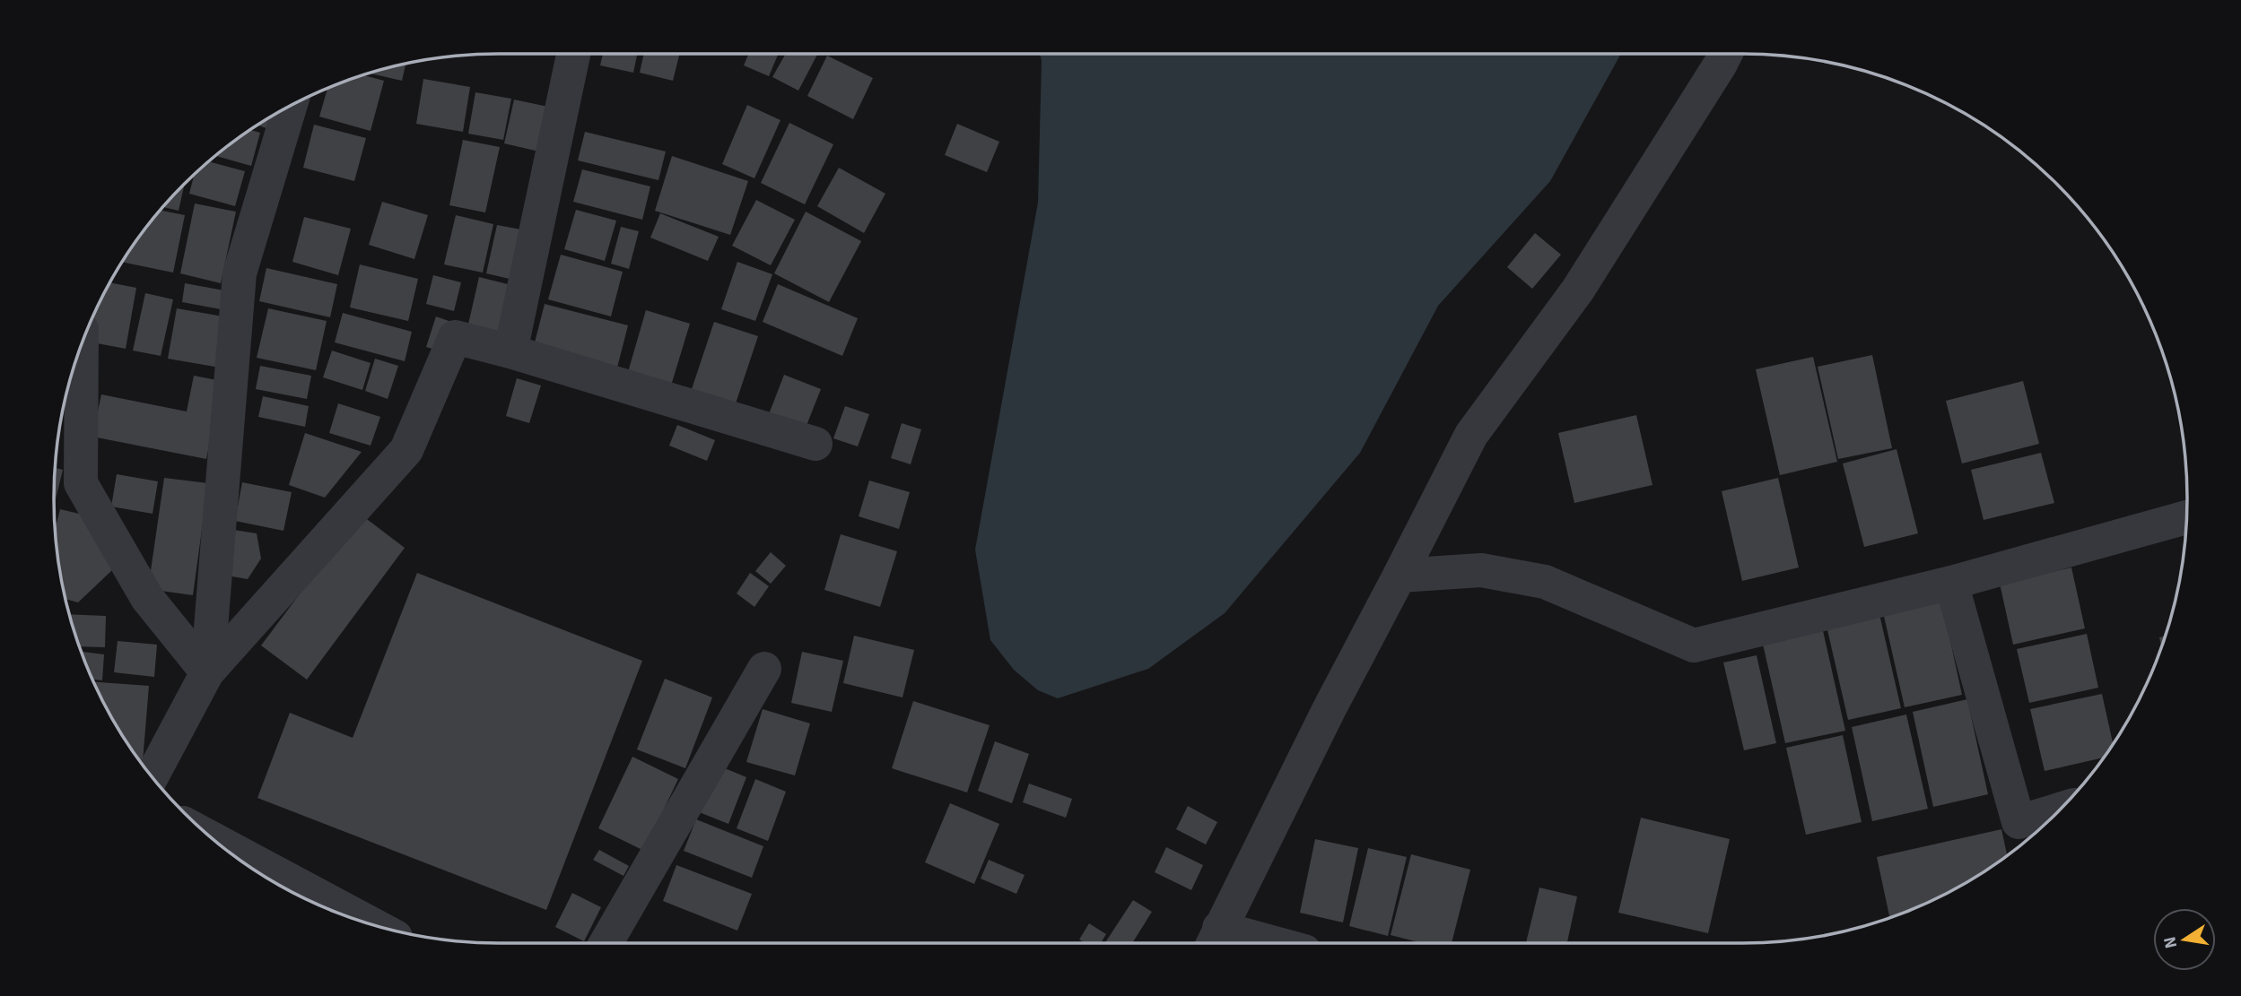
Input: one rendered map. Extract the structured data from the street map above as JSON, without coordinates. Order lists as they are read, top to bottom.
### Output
{
  "north": "left"
}
